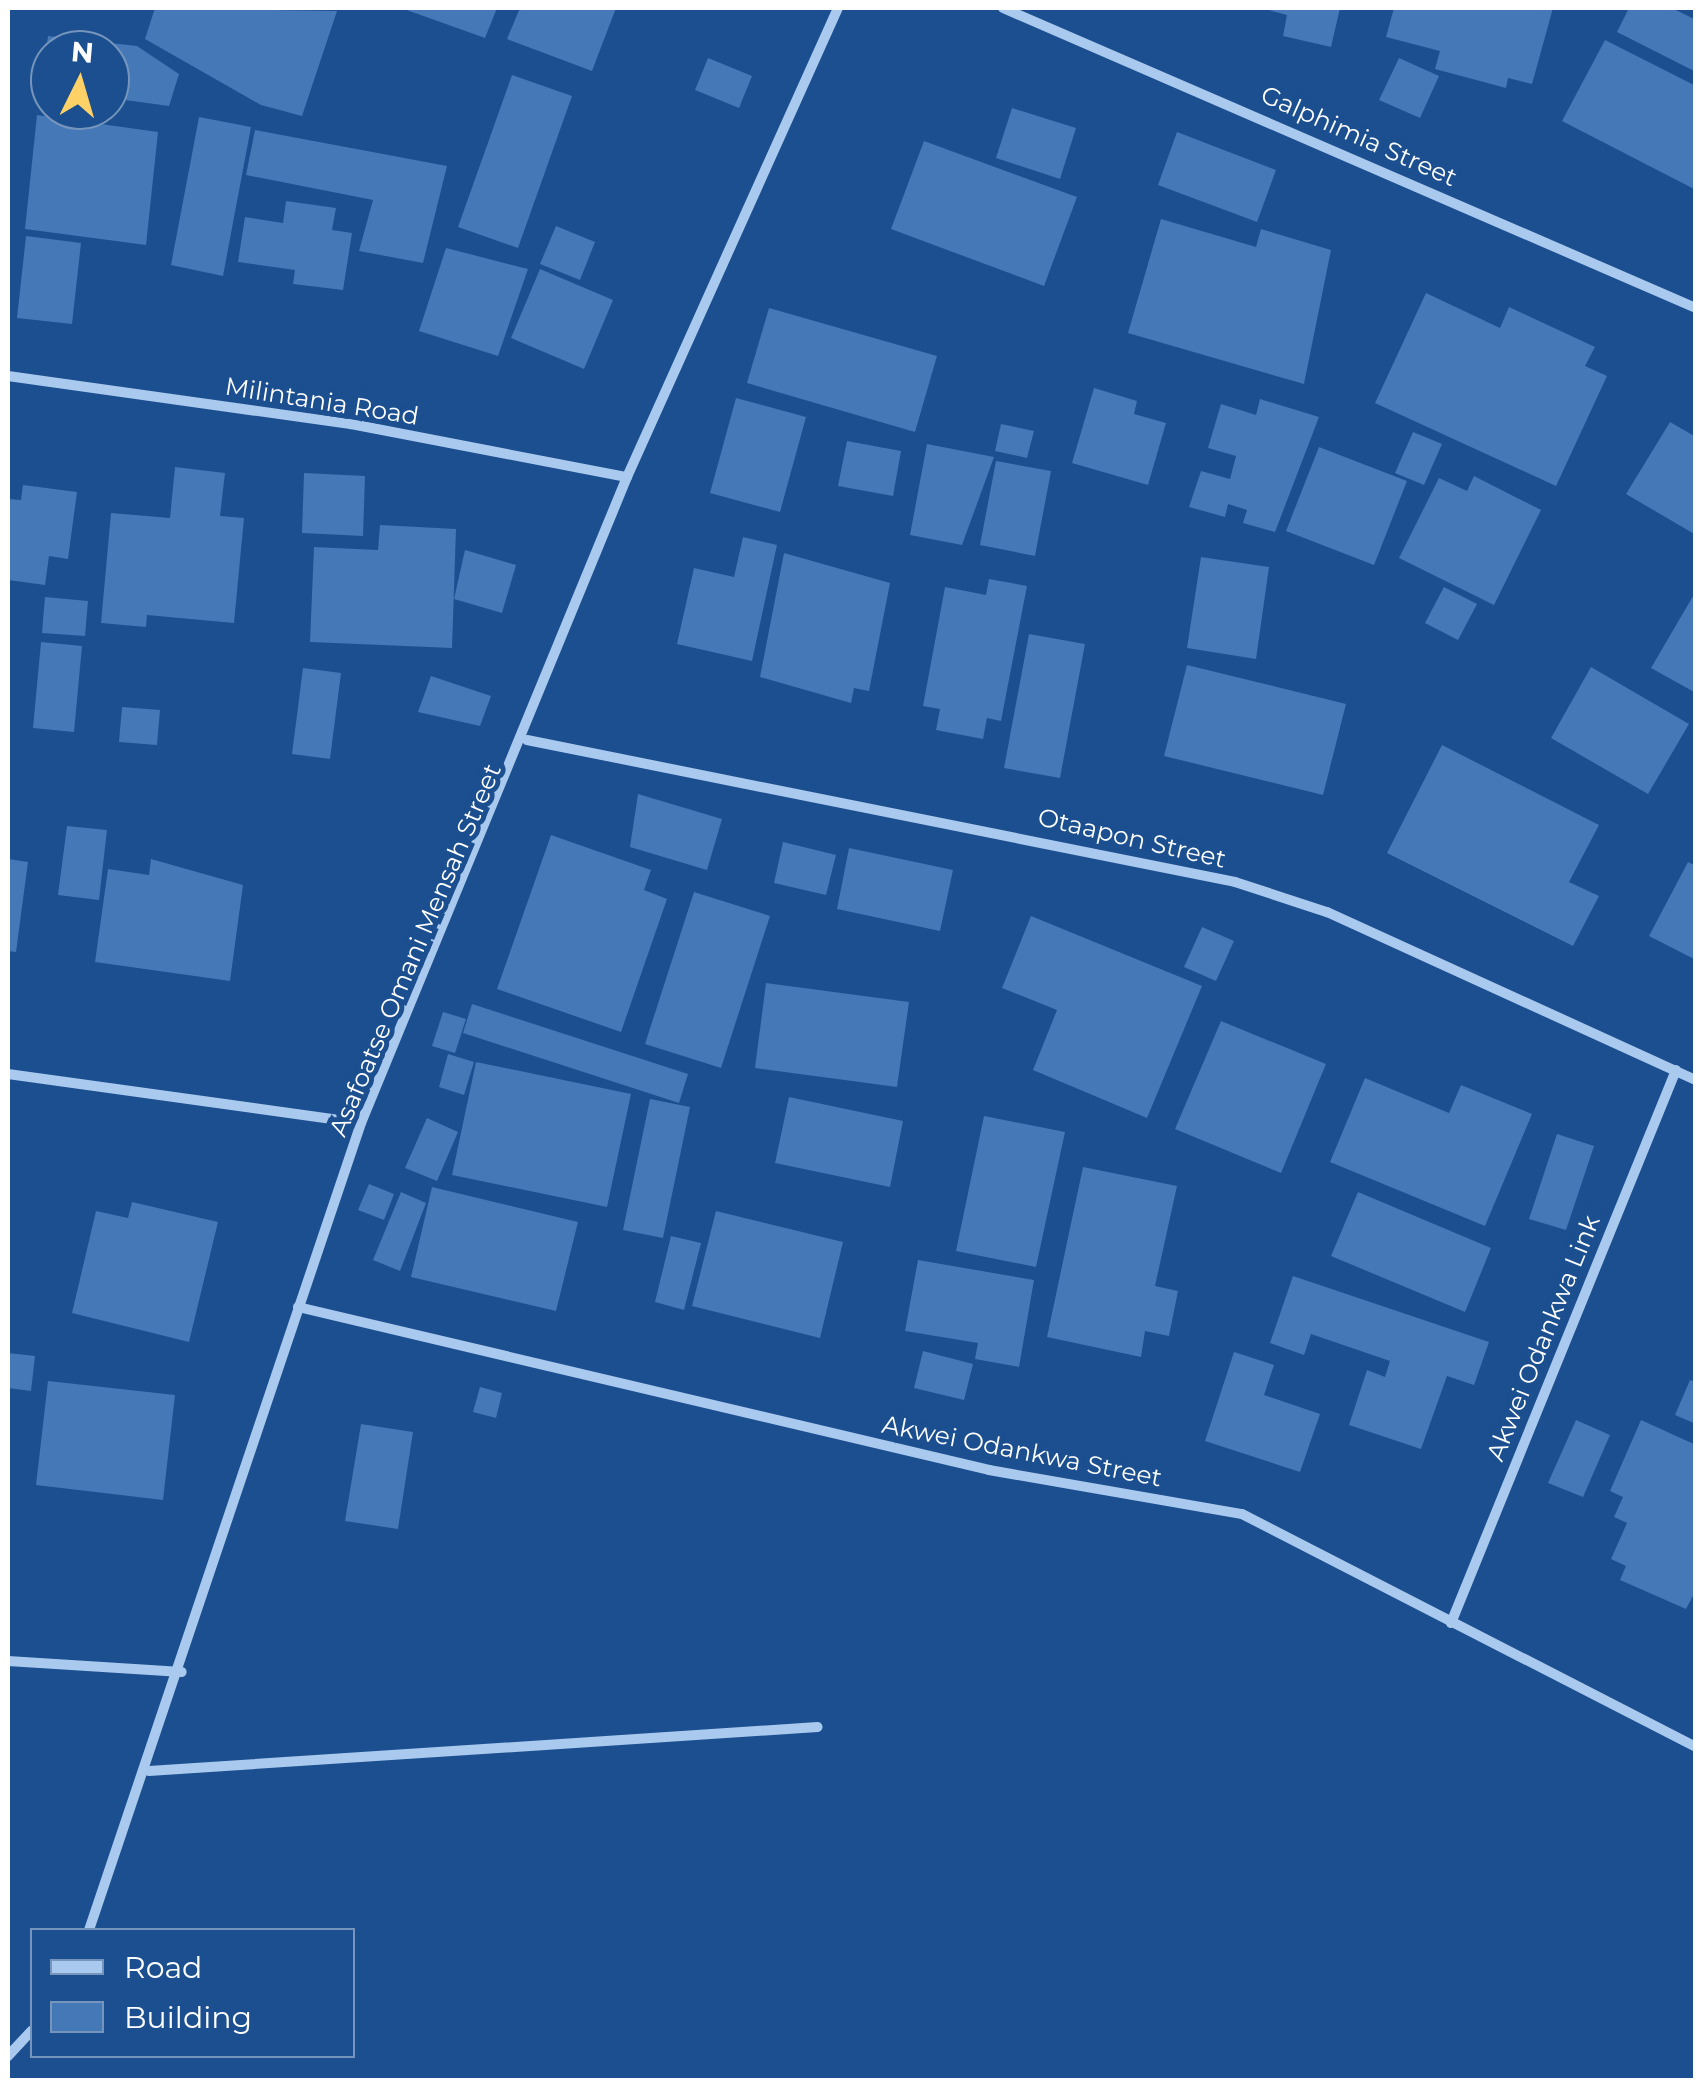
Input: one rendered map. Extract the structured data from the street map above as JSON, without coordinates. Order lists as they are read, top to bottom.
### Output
{
  "streets": {
    "street": [
      "Galphimia Street",
      "Milintania Road",
      "Otaapon Street",
      "Asafoatse Omani Mensah Street",
      "Akwei Odankwa Link",
      "Akwei Odankwa Street"
    ]
  },
  "crossings": [
    ["Milintania Road", "Asafoatse Omani Mensah Street"],
    ["Otaapon Street", "Asafoatse Omani Mensah Street"],
    ["Otaapon Street", "Akwei Odankwa Link"],
    ["Asafoatse Omani Mensah Street", "Akwei Odankwa Street"],
    ["Akwei Odankwa Link", "Akwei Odankwa Street"]
  ],
  "legend": ["Road", "Building"],
  "north": "top"
}
